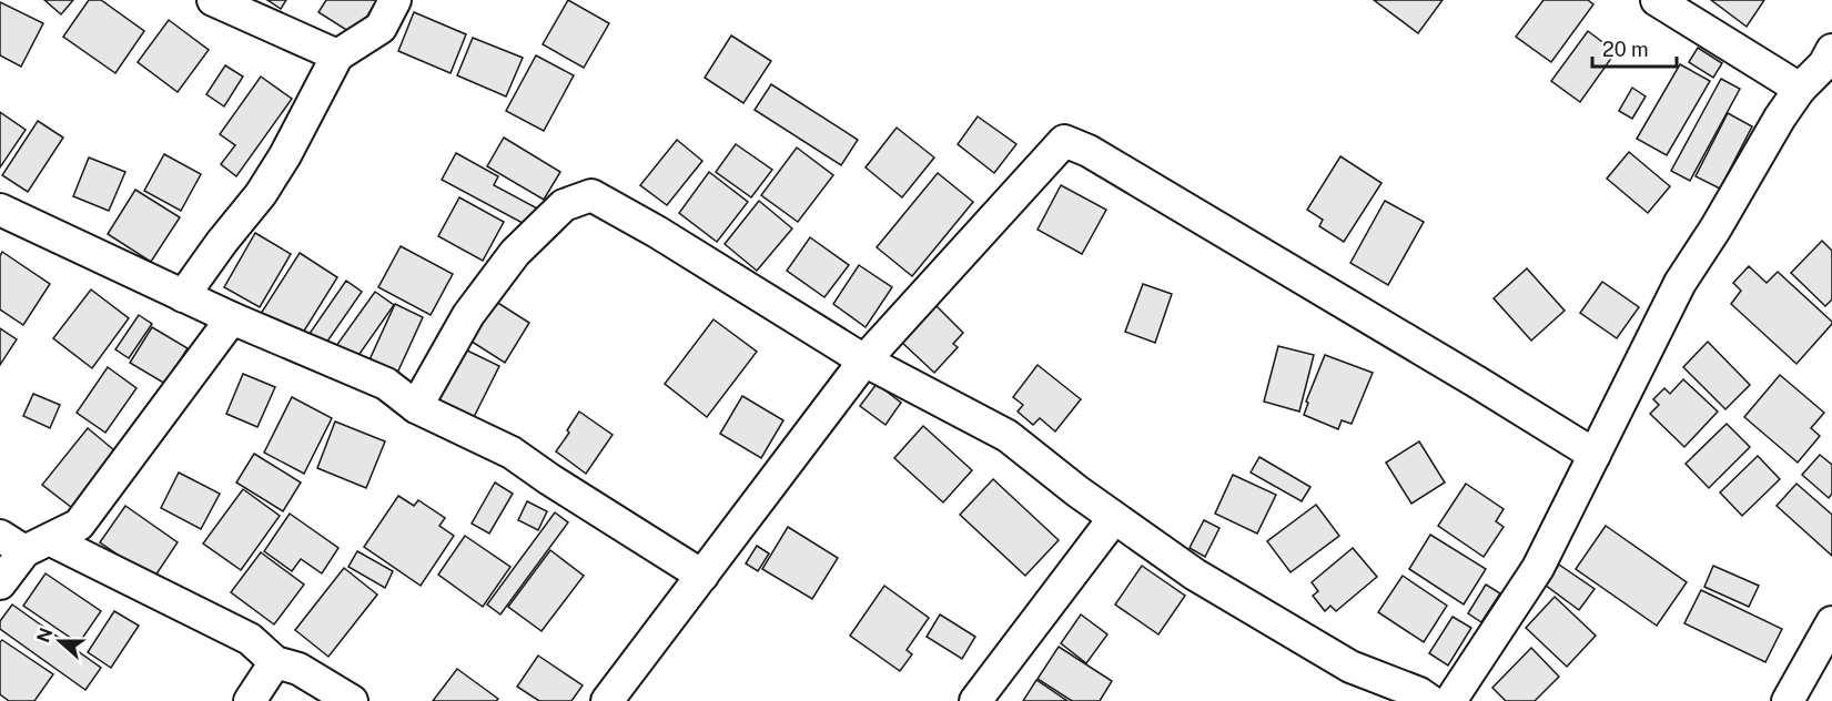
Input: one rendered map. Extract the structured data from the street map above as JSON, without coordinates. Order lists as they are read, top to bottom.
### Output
{
  "scale_bar": "20 m",
  "north": "left"
}
